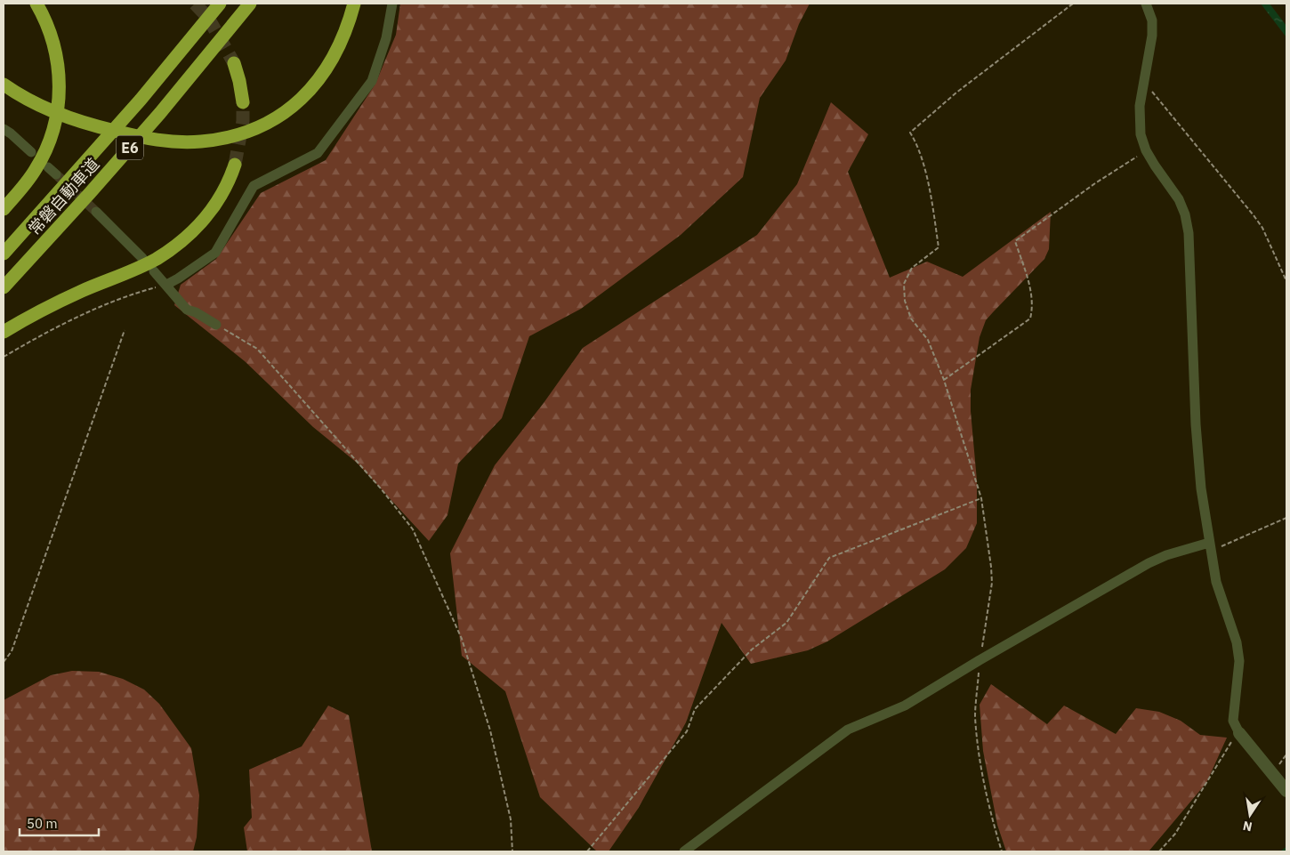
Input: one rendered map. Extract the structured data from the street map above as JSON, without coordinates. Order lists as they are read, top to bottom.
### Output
{
  "streets": {
    "highway": ["E6", "常磐自動車道"]
  },
  "scale_bar": "50 m",
  "north": "bottom"
}
